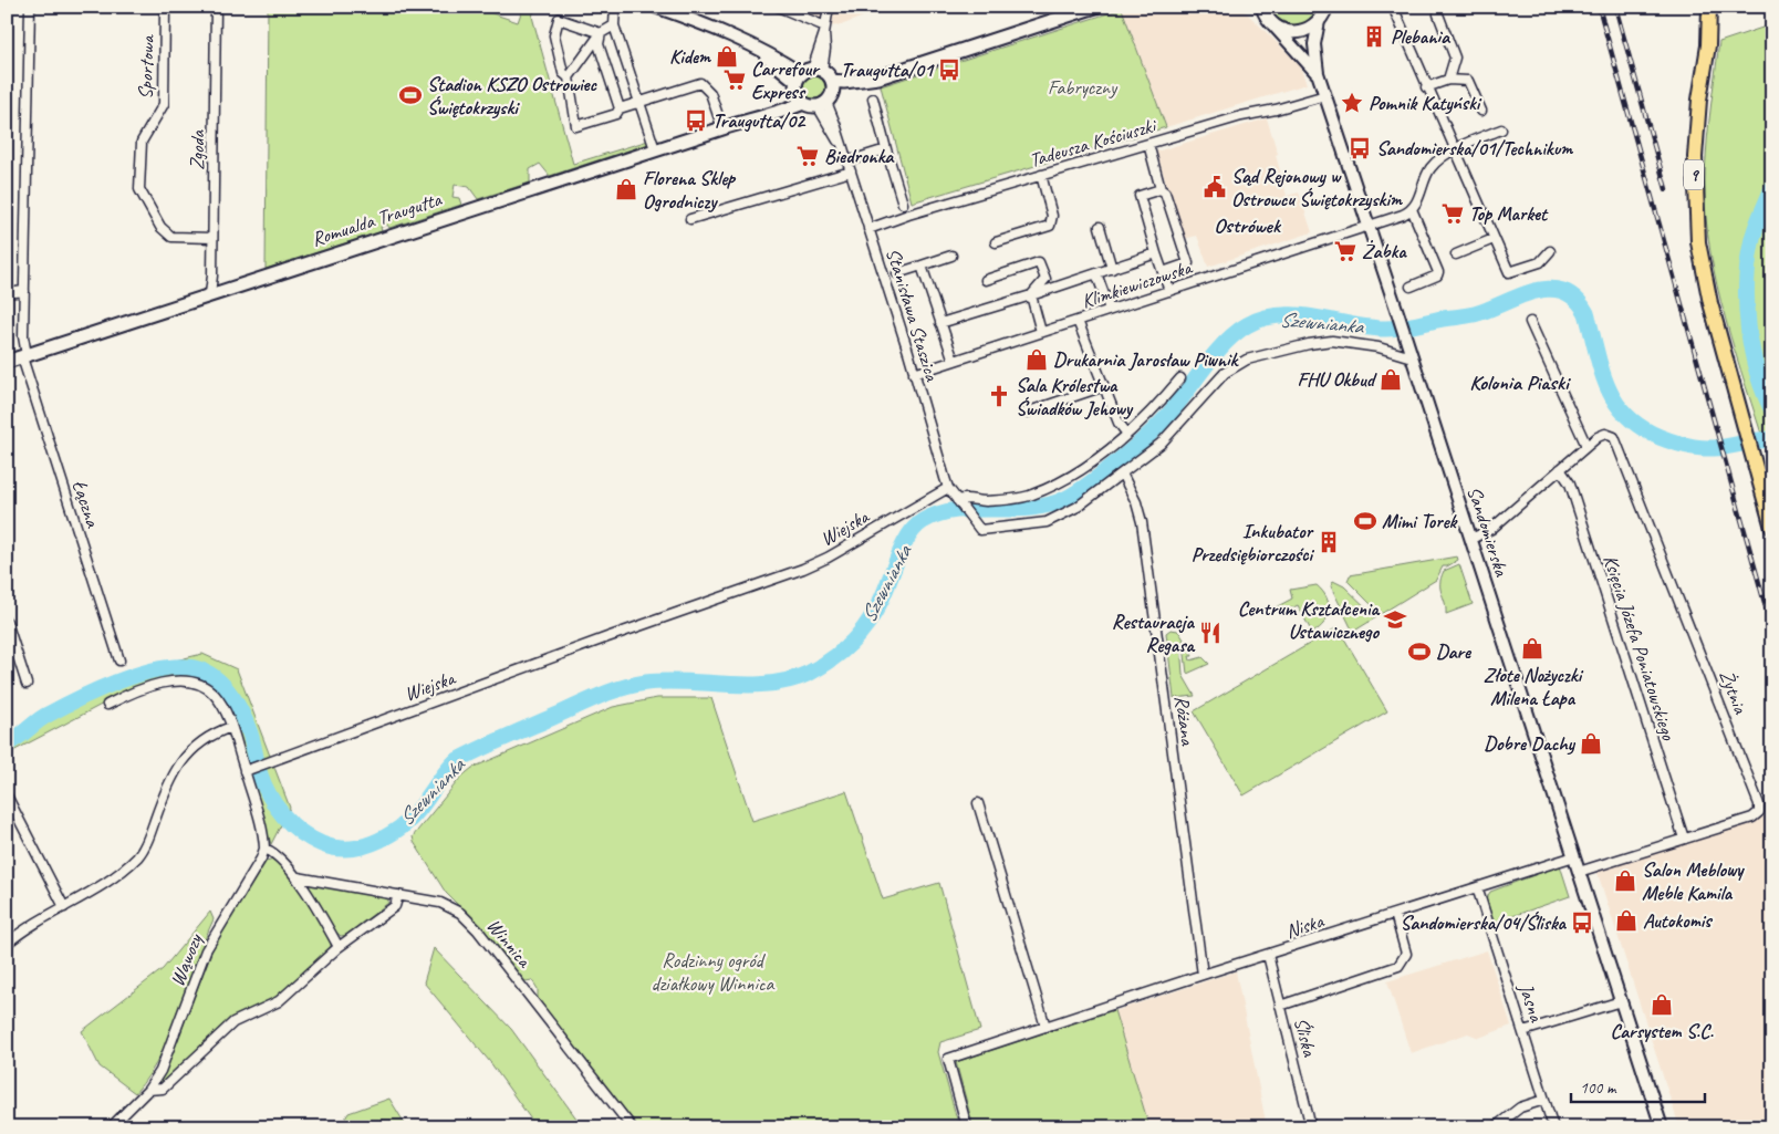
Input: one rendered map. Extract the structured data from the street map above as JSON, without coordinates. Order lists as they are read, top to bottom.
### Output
{
  "streets": {
    "main road": ["9", "Romualda Traugutta"],
    "street": [
      "Sportowa",
      "Tadeusza Kościuszki",
      "Zgoda",
      "Klimkiewiczowska",
      "Stanisława Staszica",
      "Łączna",
      "Wiejska",
      "Sandomierska",
      "Księcia Józefa Poniatowskiego",
      "Żytnia",
      "Różana",
      "Niska",
      "Winnica",
      "Wąwozy",
      "Jasna",
      "Śliska"
    ]
  },
  "crossings": [
    ["Sportowa", "Zgoda"],
    ["Tadeusza Kościuszki", "Stanisława Staszica"],
    ["Tadeusza Kościuszki", "Sandomierska"],
    ["Zgoda", "Romualda Traugutta"],
    ["Romualda Traugutta", "Łączna"],
    ["Klimkiewiczowska", "Stanisława Staszica"],
    ["Klimkiewiczowska", "Sandomierska"],
    ["Stanisława Staszica", "Wiejska"],
    ["Sandomierska", "Żytnia"],
    ["Sandomierska", "Niska"],
    ["Księcia Józefa Poniatowskiego", "Żytnia"],
    ["Różana", "Niska"],
    ["Niska", "Jasna"],
    ["Niska", "Śliska"],
    ["Winnica", "Wąwozy"]
  ],
  "districts": ["Ostrówek", "Kolonia Piaski"],
  "water": ["Szewnianka"],
  "parks": ["Fabryczny", "Rodzinny ogród działkowy Winnica"],
  "places": {
    "building": ["Plebania", "Inkubator Przedsiębiorczości"],
    "shop": [
      "Kidem",
      "Florena Sklep Ogrodniczy",
      "Drukarnia Jarosław Piwnik",
      "FHU Okbud",
      "Złote Nożyczki Milena Łapa",
      "Dobre Dachy",
      "Salon Meblowy Meble Kamila",
      "Autokomis",
      "Carsystem S.C."
    ],
    "bus stop": [
      "Traugutta/01",
      "Traugutta/02",
      "Sandomierska/01/Technikum",
      "Sandomierska/04/Śliska"
    ],
    "supermarket": [
      "Carrefour Express",
      "Biedronka",
      "Top Market",
      "Żabka"
    ],
    "sports": ["Stadion KSZO Ostrowiec Świętokrzyski", "Mimi Torek", "Dare"],
    "place": ["Pomnik Katyński"],
    "public building": ["Sąd Rejonowy w Ostrowcu Świętokrzyskim"],
    "church": ["Sala Królestwa Świadków Jehowy"],
    "school or university": ["Centrum Kształcenia Ustawicznego"],
    "restaurant": ["Restauracja Regasa"]
  },
  "scale_bar": "100 m"
}
